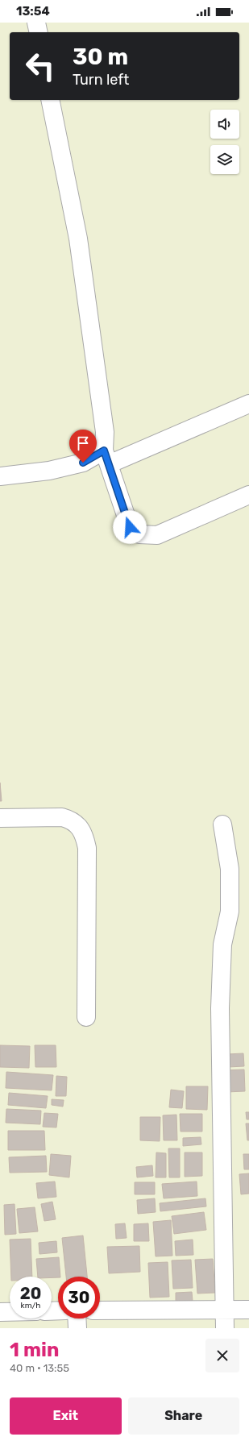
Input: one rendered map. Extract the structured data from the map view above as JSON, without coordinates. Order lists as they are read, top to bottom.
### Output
{
  "page": {
    "status": "13:54",
    "turn": ["30 m", "Turn left"],
    "speed": "20 km/h",
    "limit": "30",
    "heading": ["1 min", "40 m · 13:55"],
    "buttons": ["Exit", "Share"]
  }
}
